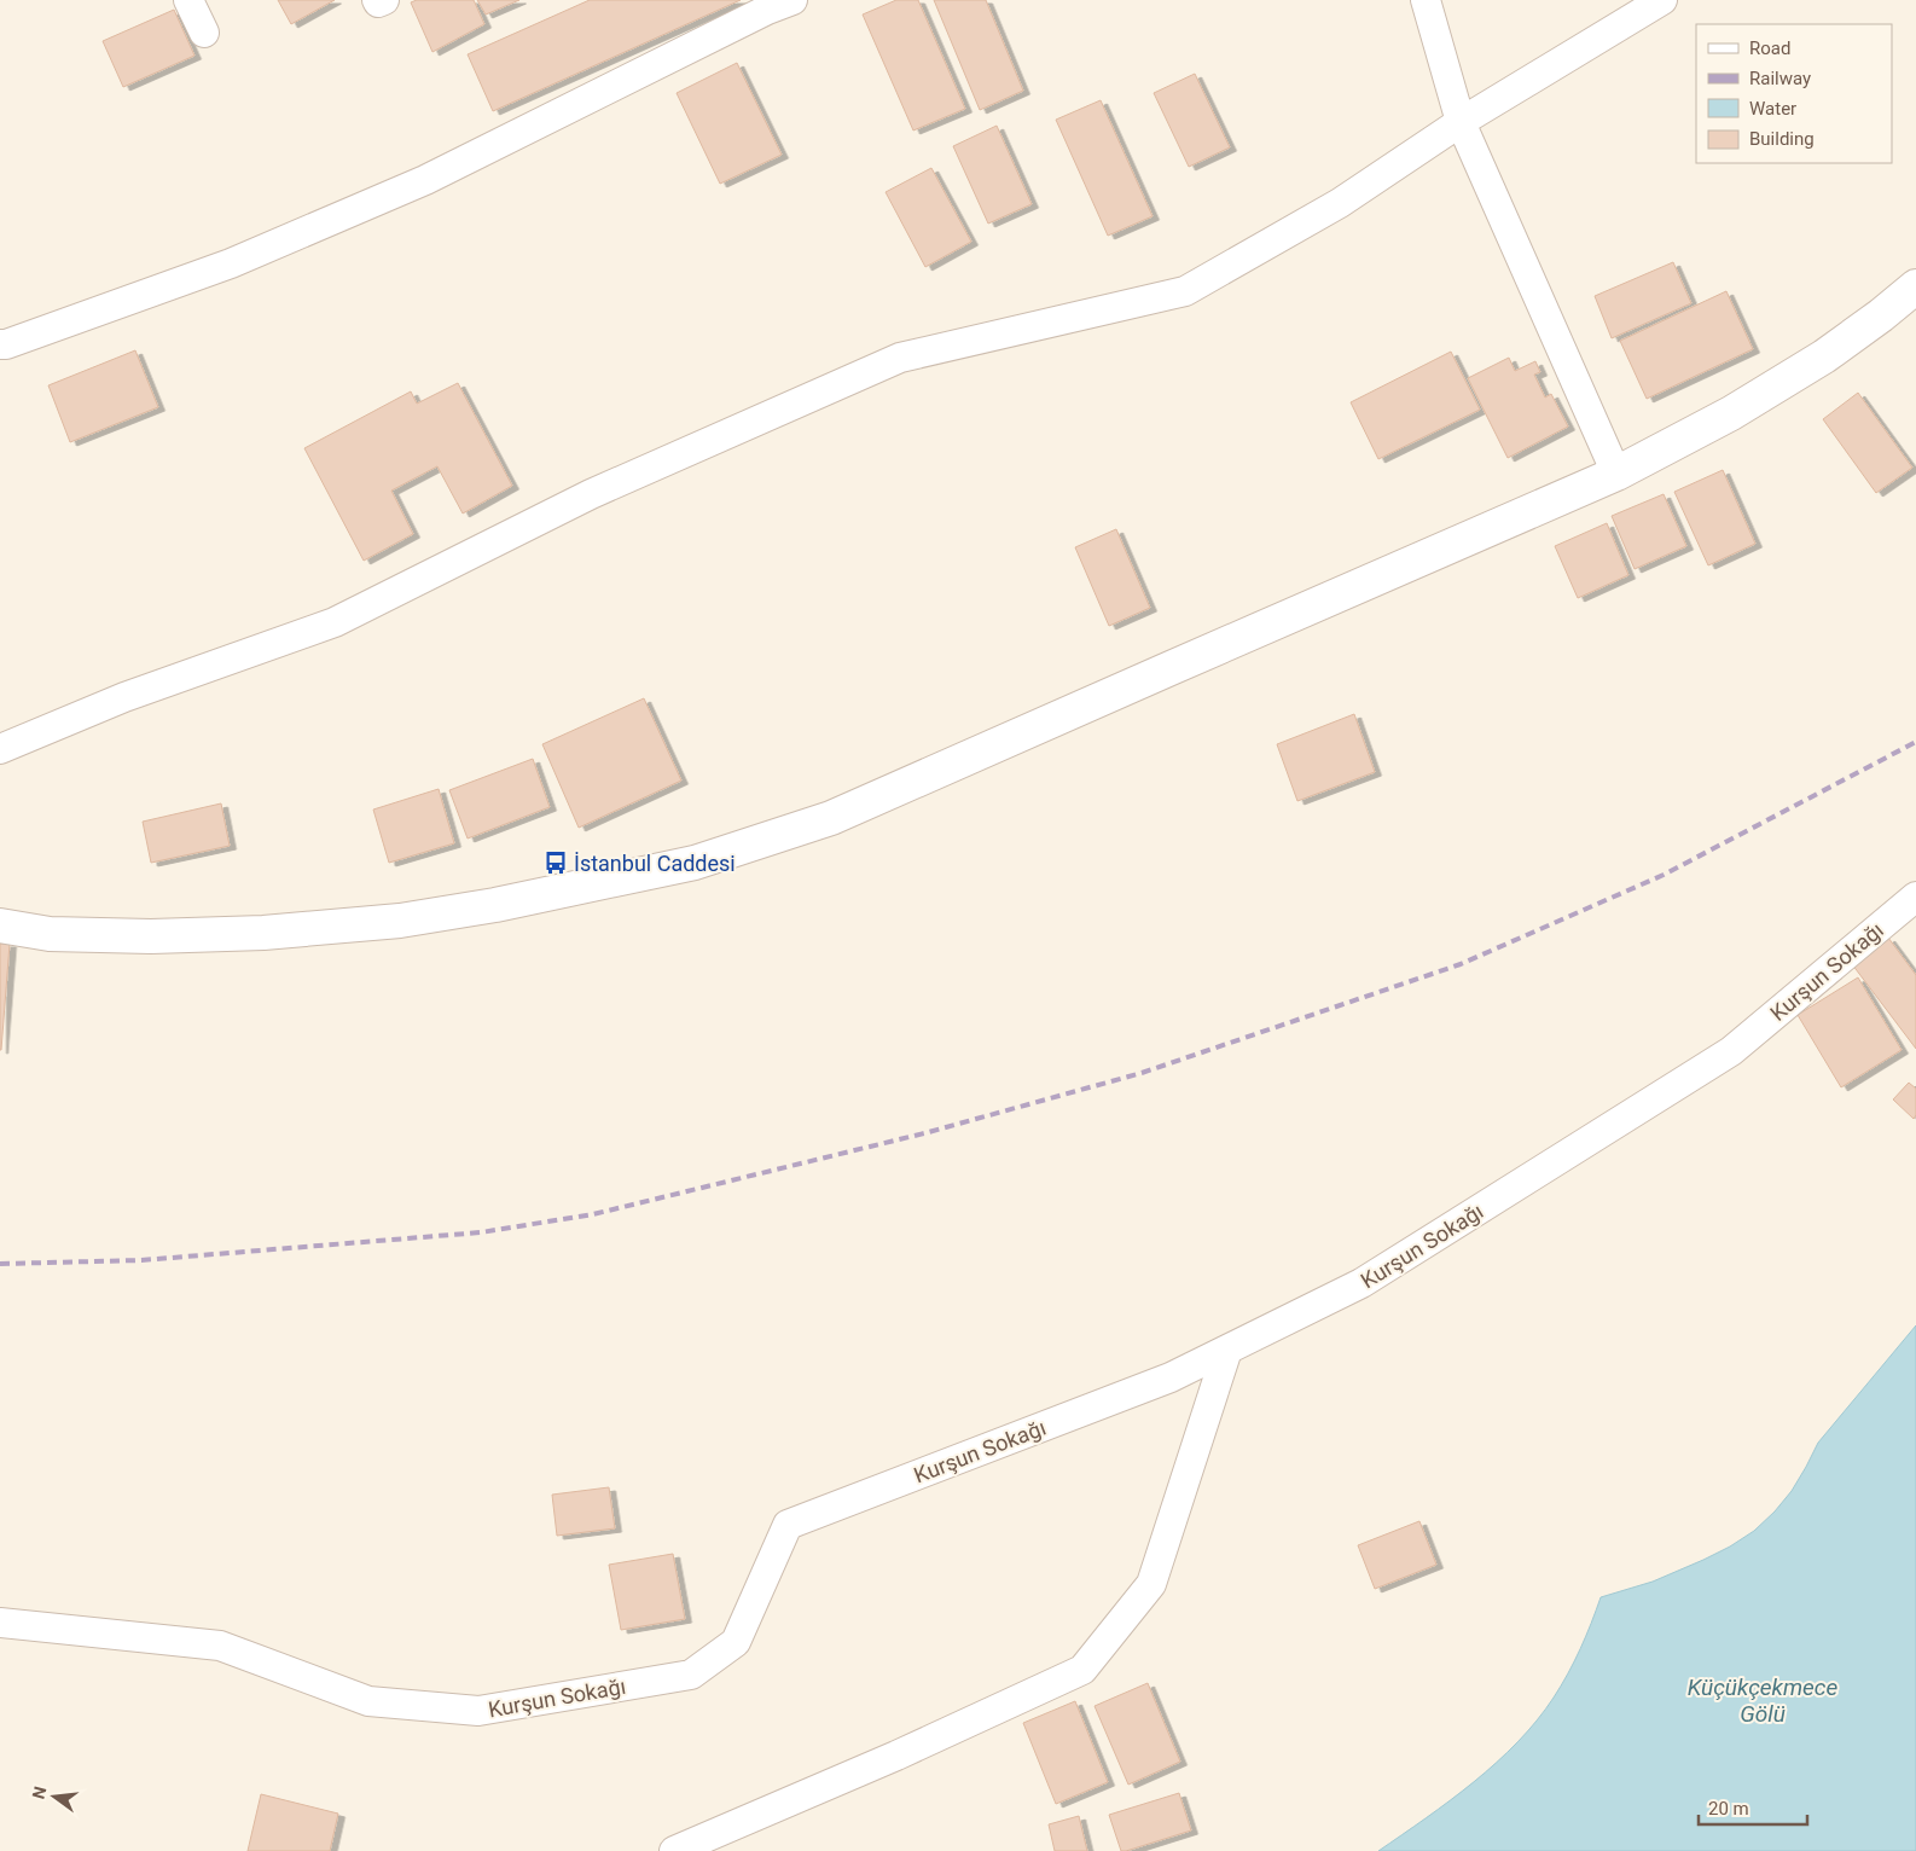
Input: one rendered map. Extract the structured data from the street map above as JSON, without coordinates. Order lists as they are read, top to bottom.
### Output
{
  "streets": {
    "street": ["Kurşun Sokağı"]
  },
  "water": ["Küçükçekmece Gölü"],
  "places": {
    "bus stop": ["İstanbul Caddesi"]
  },
  "legend": [
    "Road",
    "Railway",
    "Water",
    "Building"
  ],
  "scale_bar": "20 m",
  "north": "left"
}
